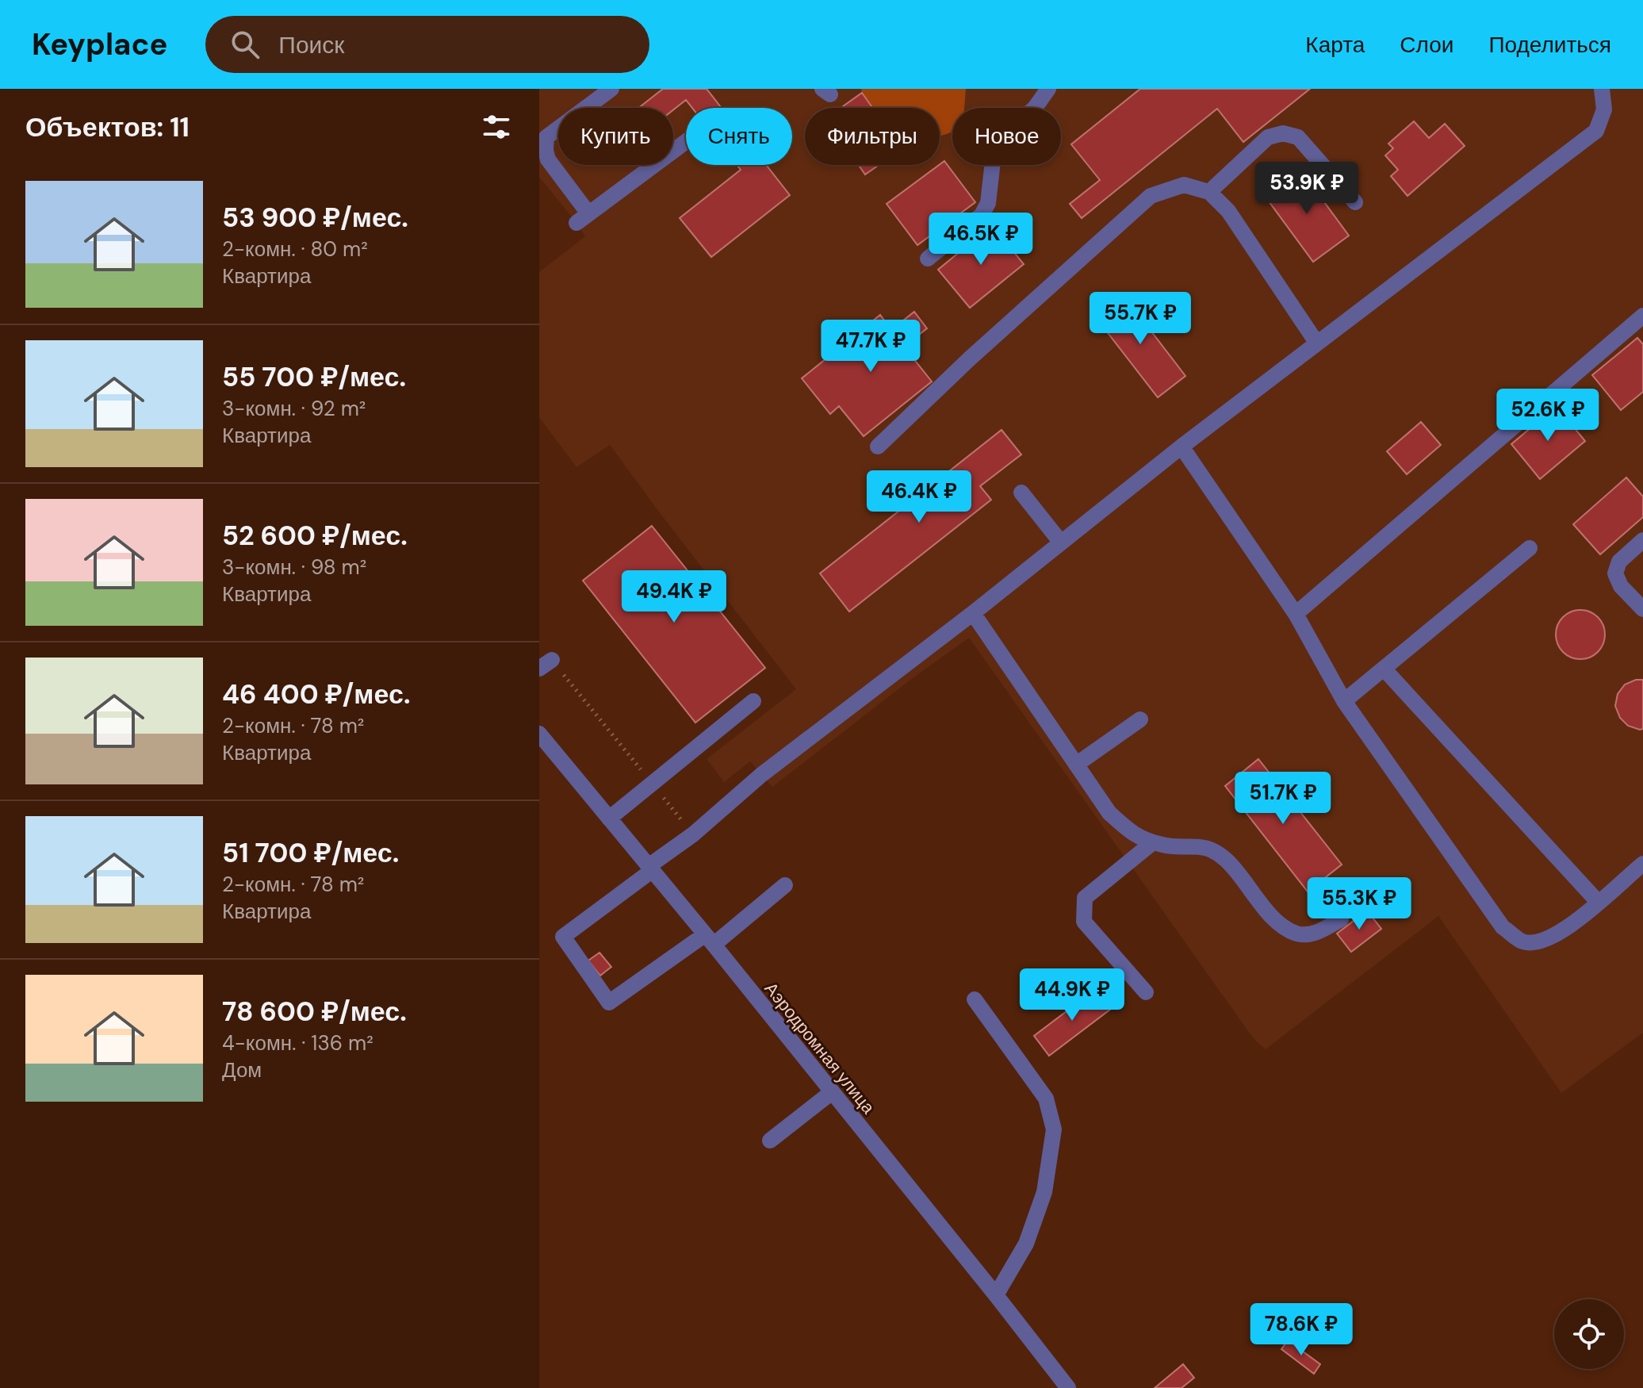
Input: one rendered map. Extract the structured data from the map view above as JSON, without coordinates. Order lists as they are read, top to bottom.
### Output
{
  "streets": {
    "street": ["Аэродромная улица"]
  },
  "page": {
    "header": "Keyplace",
    "search": "Поиск",
    "nav": ["Карта", "Слои", "Поделиться"],
    "heading": "Объектов: 11",
    "chip": [
      "Купить",
      "Снять",
      "Фильтры",
      "Новое"
    ],
    "price": [
      "53.9K ₽",
      "46.5K ₽",
      "55.7K ₽",
      "47.7K ₽",
      "52.6K ₽",
      "46.4K ₽",
      "49.4K ₽",
      "51.7K ₽",
      "55.3K ₽",
      "44.9K ₽",
      "78.6K ₽"
    ],
    "list": [
      {
        "name": "53 900 ₽/мес.",
        "note": "2-комн. · 80 m² · Квартира"
      },
      {
        "name": "55 700 ₽/мес.",
        "note": "3-комн. · 92 m² · Квартира"
      },
      {
        "name": "52 600 ₽/мес.",
        "note": "3-комн. · 98 m² · Квартира"
      },
      {
        "name": "46 400 ₽/мес.",
        "note": "2-комн. · 78 m² · Квартира"
      },
      {
        "name": "51 700 ₽/мес.",
        "note": "2-комн. · 78 m² · Квартира"
      },
      {
        "name": "78 600 ₽/мес.",
        "note": "4-комн. · 136 m² · Дом"
      }
    ]
  }
}
